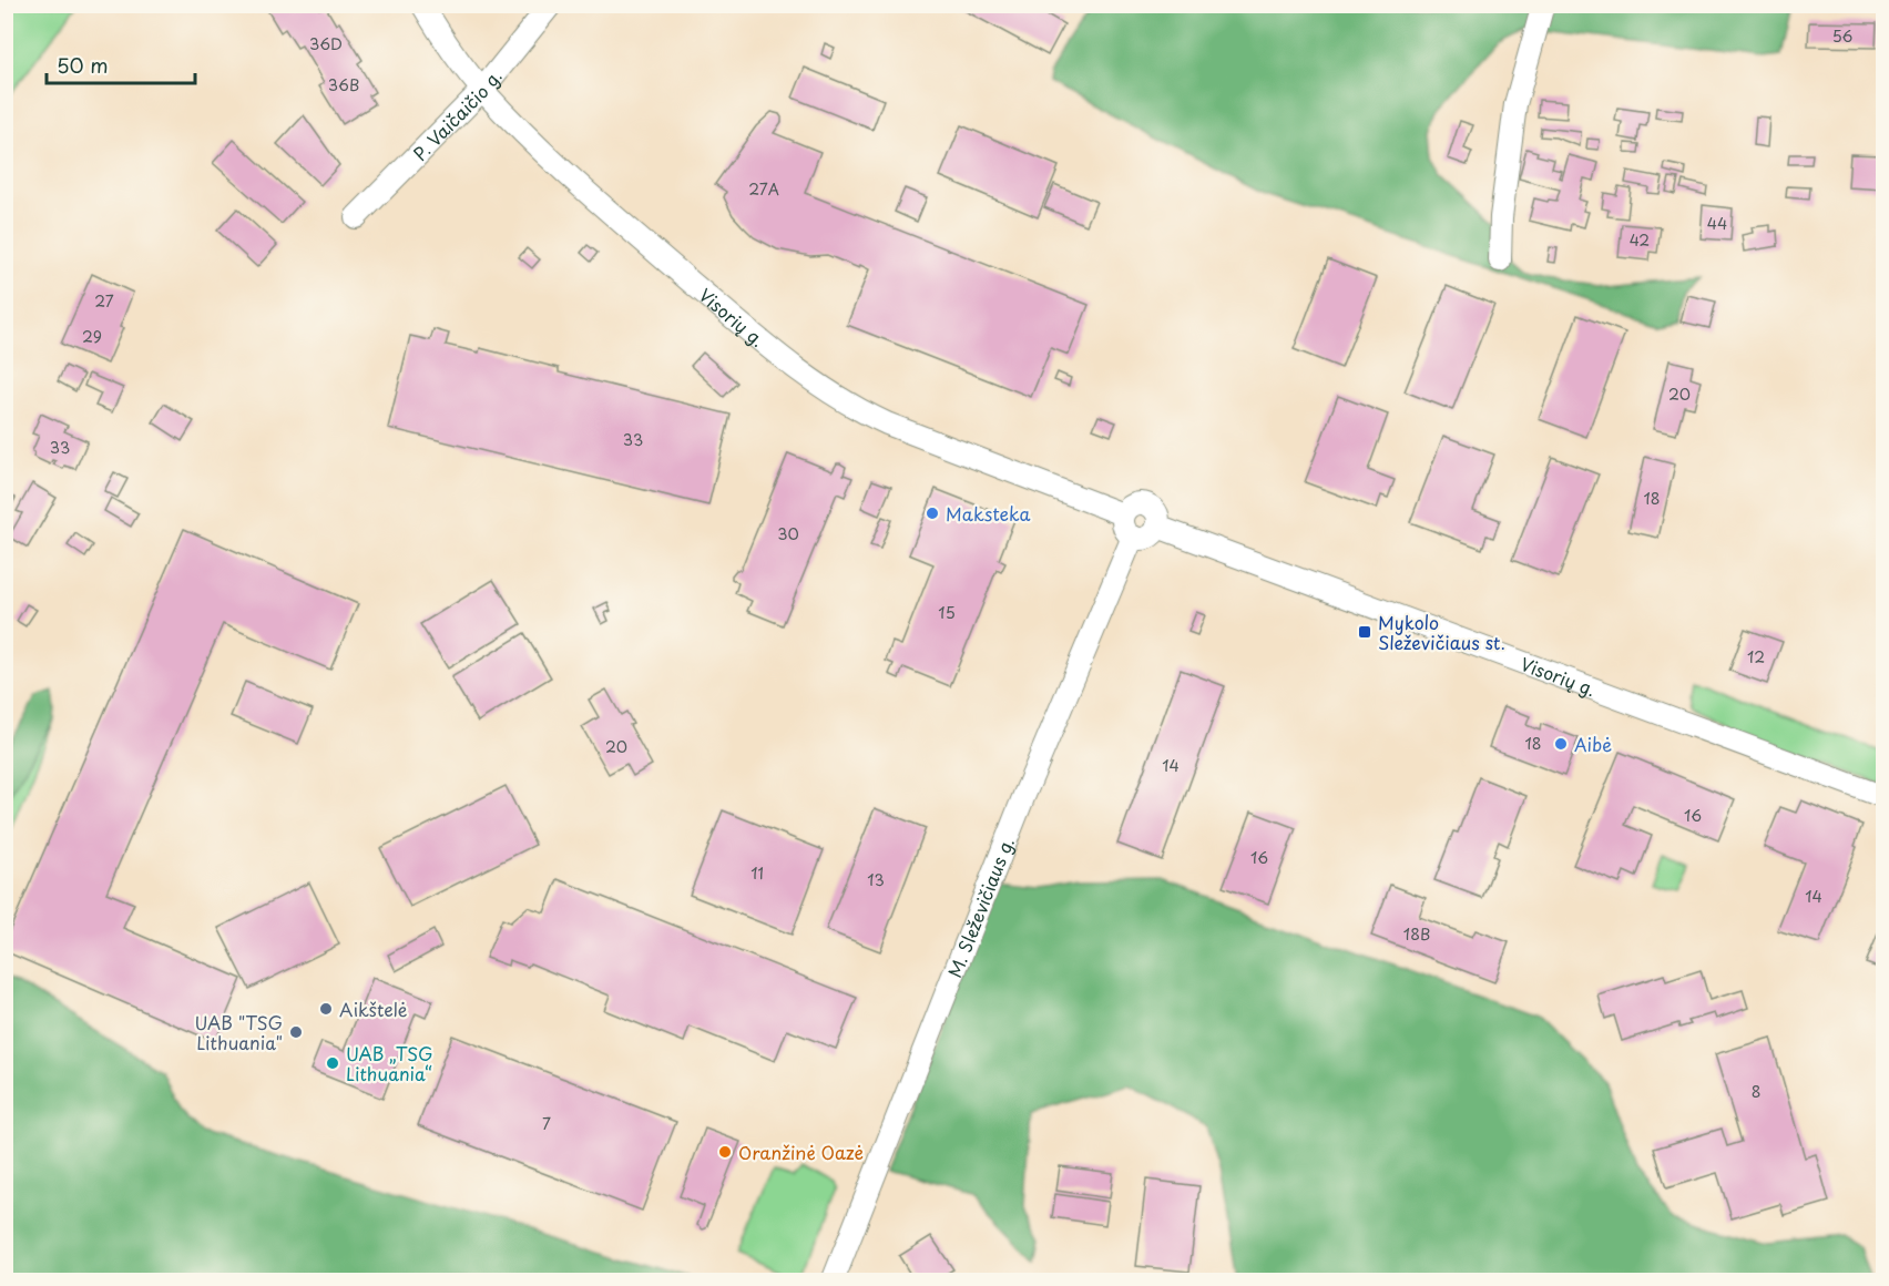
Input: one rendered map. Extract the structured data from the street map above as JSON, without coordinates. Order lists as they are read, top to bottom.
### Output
{
  "streets": {
    "street": ["P. Vaičaičio g.", "Visorių g.", "M. Sleževičiaus g."]
  },
  "crossings": [
    ["P. Vaičaičio g.", "Visorių g."],
    ["Visorių g.", "M. Sleževičiaus g."]
  ],
  "places": {
    "other": [
      "Maksteka",
      "Aibė",
      "Aikštelė",
      "UAB \"TSG Lithuania\"",
      "UAB „TSG Lithuania“",
      "Oranžinė Oazė"
    ],
    "transit": ["Mykolo Sleževičiaus st."]
  },
  "house_numbers": [
    "56",
    "36D",
    "36B",
    "27A",
    "44",
    "42",
    "27",
    "29",
    "20",
    "33",
    "33",
    "18",
    "30",
    "15",
    "12",
    "18",
    "20",
    "14",
    "16",
    "16",
    "11",
    "13",
    "14",
    "18B",
    "8",
    "7"
  ],
  "scale_bar": "50 m"
}
